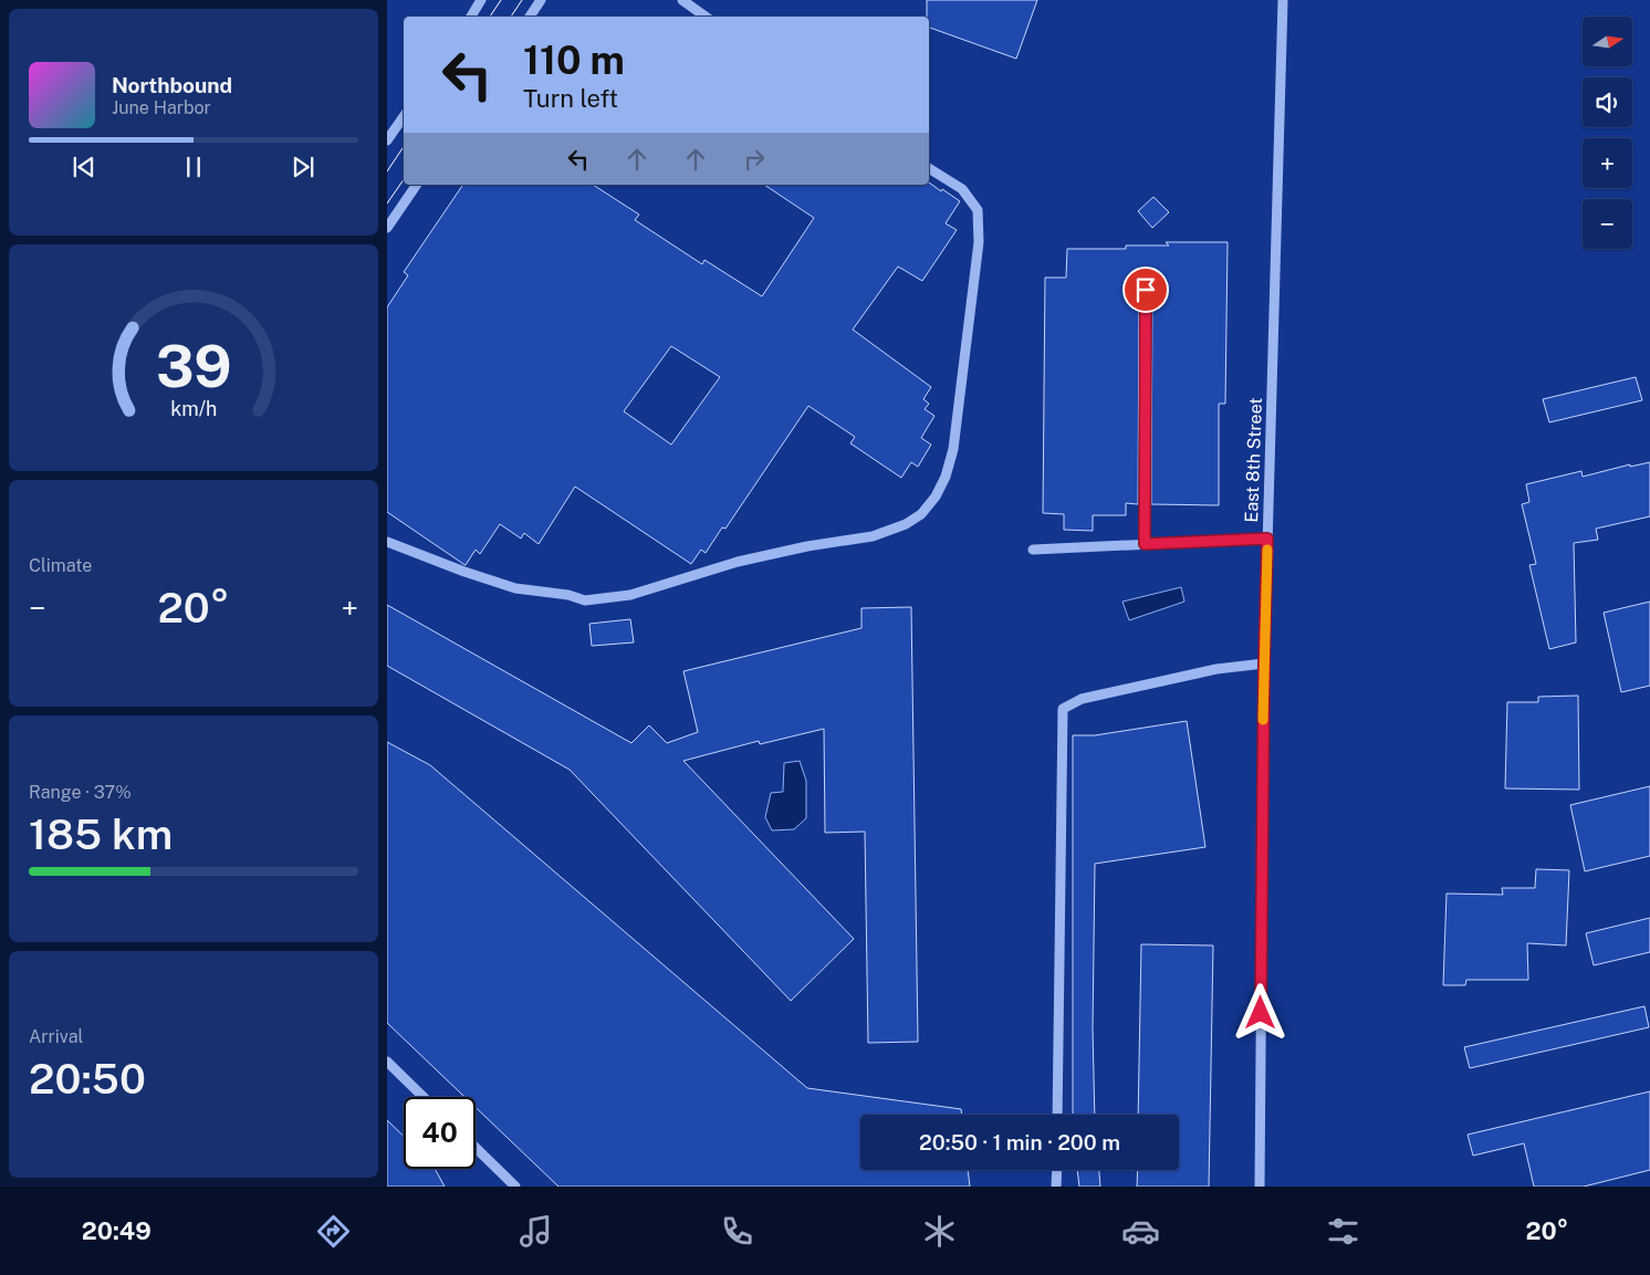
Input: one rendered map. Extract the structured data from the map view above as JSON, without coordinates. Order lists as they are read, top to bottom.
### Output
{
  "streets": {
    "street": ["East 8th Street"]
  },
  "north": "right",
  "page": {
    "map_buttons": ["+", "−"],
    "turn": ["110 m", "Turn left"],
    "song": ["Northbound", "June Harbor"],
    "tile": [
      "Climate",
      ["Range · 37%", "185 km"],
      ["Arrival", "20:50"]
    ],
    "heat": ["−", "20°", "+"],
    "limit": "40",
    "trip": "20:50 · 1 min · 200 m",
    "tabs": ["20:49", "20°"],
    "gauge": ["39", "km/h"]
  }
}
